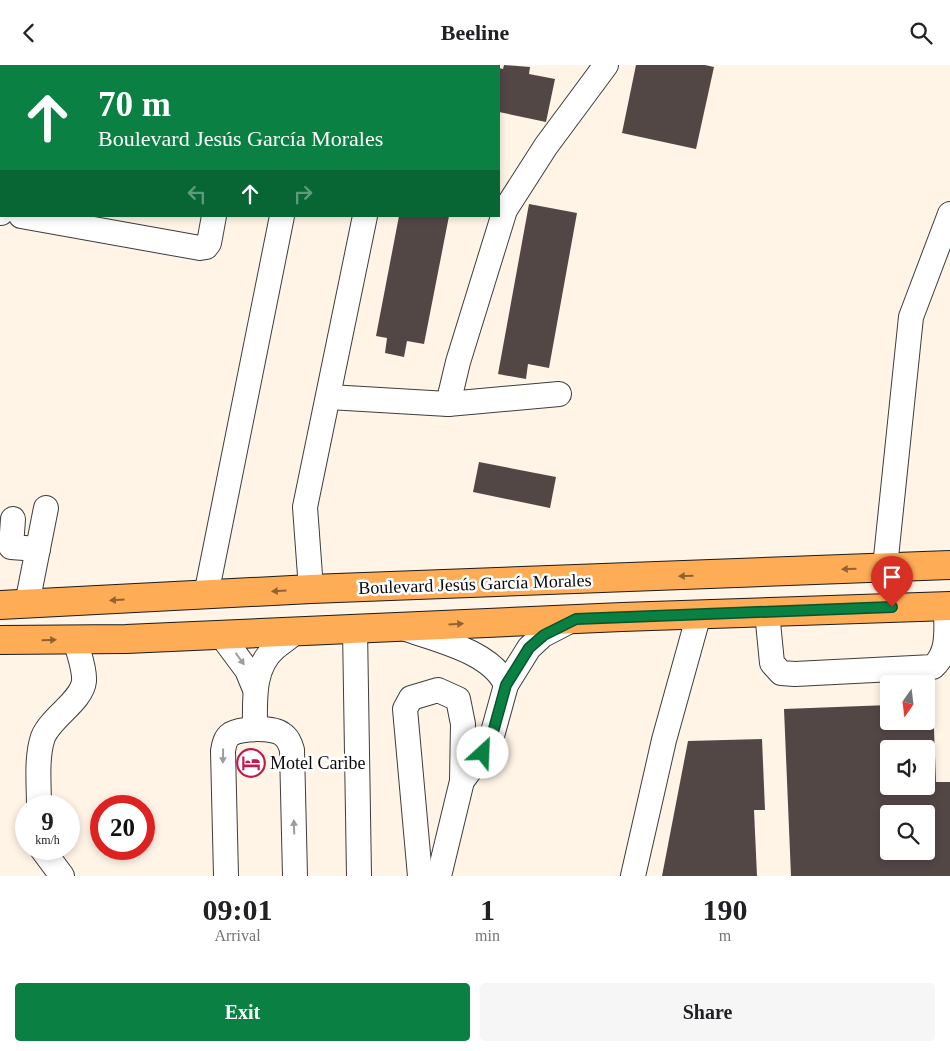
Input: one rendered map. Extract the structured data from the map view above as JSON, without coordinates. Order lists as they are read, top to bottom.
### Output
{
  "streets": {
    "main road": ["Boulevard Jesús García Morales"]
  },
  "places": {
    "hotel": ["Motel Caribe"]
  },
  "north": "bottom",
  "page": {
    "header": "Beeline",
    "turn": ["70 m", "Boulevard Jesús García Morales"],
    "speed": "9 km/h",
    "limit": "20",
    "eta": [
      "09:01",
      "Arrival",
      "1",
      "min",
      "190",
      "m"
    ],
    "buttons": ["Exit", "Share"]
  }
}
